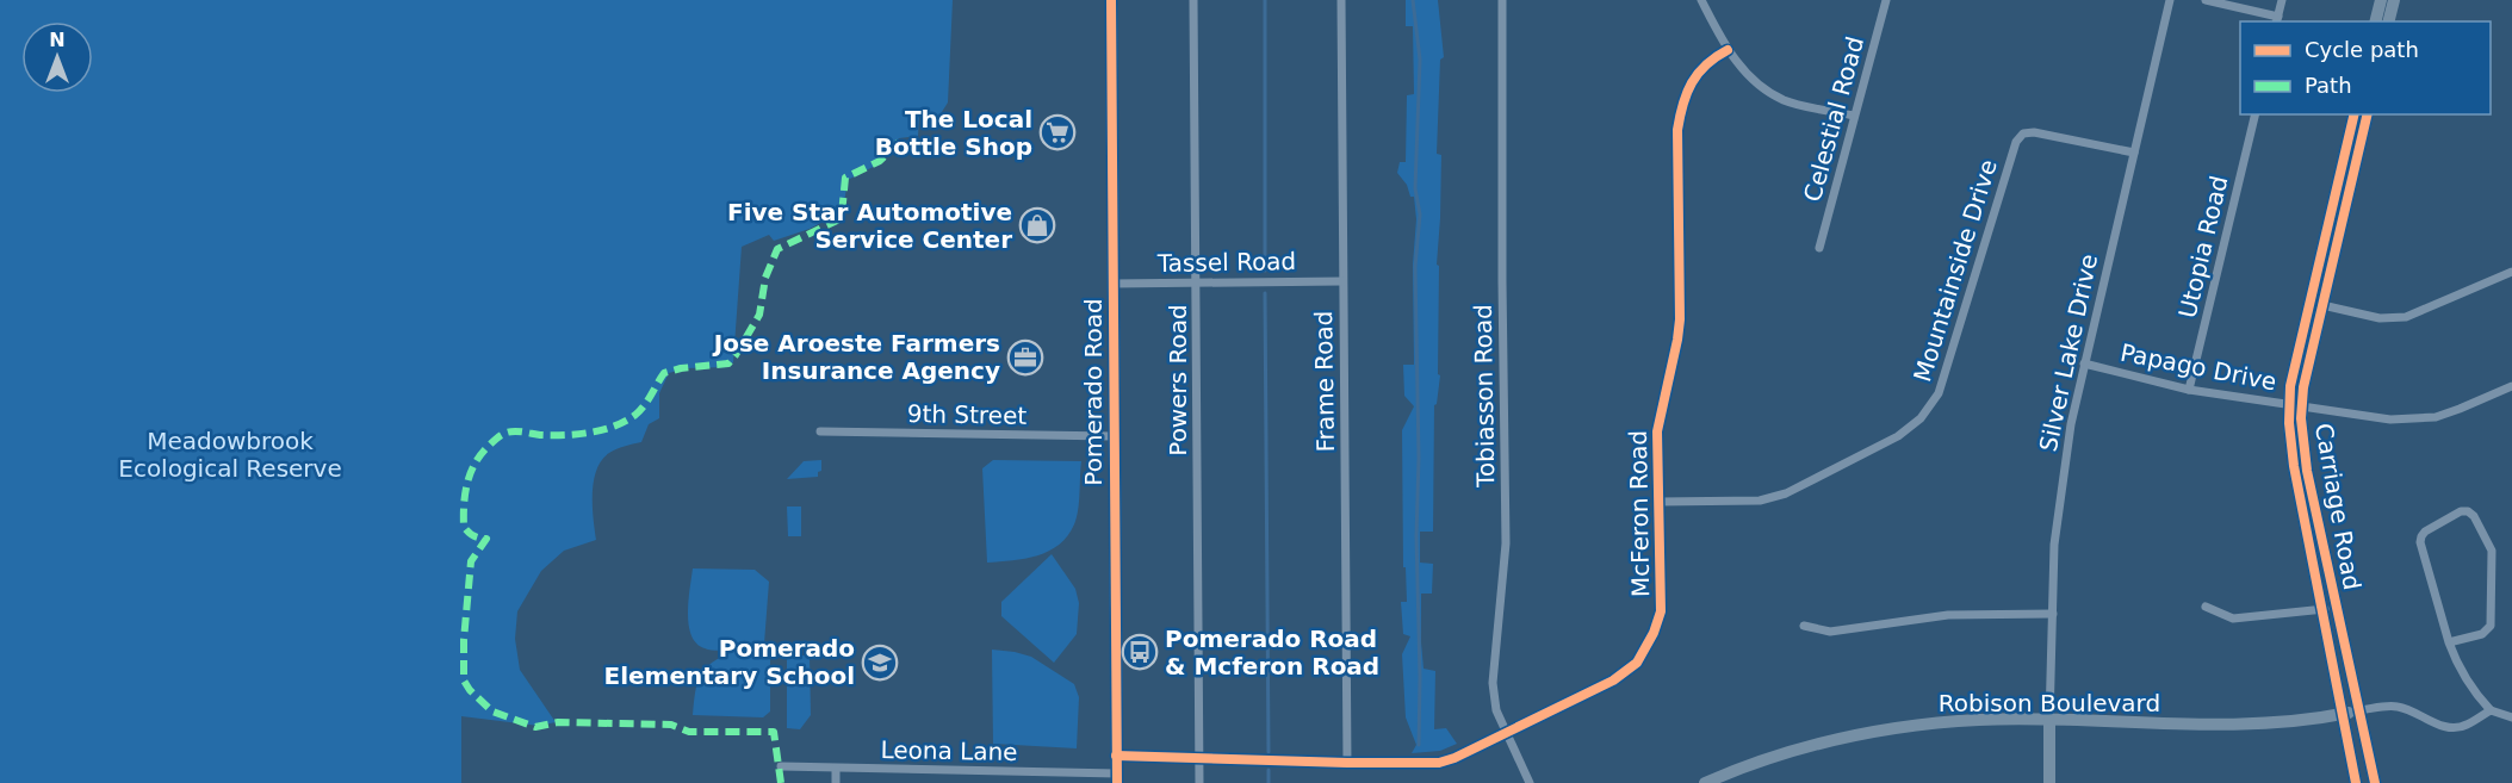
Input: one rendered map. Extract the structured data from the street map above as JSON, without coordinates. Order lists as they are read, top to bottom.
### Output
{
  "streets": {
    "main road": ["Pomerado Road"],
    "street": [
      "Celestial Road",
      "Utopia Road",
      "Tassel Road",
      "Mountainside Drive",
      "Silver Lake Drive",
      "Papago Drive",
      "Powers Road",
      "Frame Road",
      "Tobiasson Road",
      "9th Street",
      "Carriage Road",
      "McFeron Road",
      "Robison Boulevard",
      "Leona Lane"
    ]
  },
  "crossings": [
    ["Utopia Road", "Papago Drive"],
    ["Tassel Road", "Powers Road"],
    ["Tassel Road", "Frame Road"],
    ["Tassel Road", "Pomerado Road"],
    ["Mountainside Drive", "Silver Lake Drive"],
    ["Mountainside Drive", "McFeron Road"],
    ["Silver Lake Drive", "Papago Drive"],
    ["Silver Lake Drive", "Robison Boulevard"],
    ["Papago Drive", "Carriage Road"],
    ["Powers Road", "McFeron Road"],
    ["Frame Road", "McFeron Road"],
    ["Pomerado Road", "9th Street"],
    ["Pomerado Road", "McFeron Road"],
    ["Pomerado Road", "Leona Lane"],
    ["Tobiasson Road", "McFeron Road"],
    ["Carriage Road", "Robison Boulevard"]
  ],
  "parks": ["Meadowbrook Ecological Reserve"],
  "places": {
    "supermarket": ["The Local Bottle Shop"],
    "shop": ["Five Star Automotive Service Center"],
    "office": ["Jose Aroeste Farmers Insurance Agency"],
    "bus stop": ["Pomerado Road & Mcferon Road"],
    "school or university": ["Pomerado Elementary School"]
  },
  "legend": ["Cycle path", "Path"],
  "north": "top"
}
